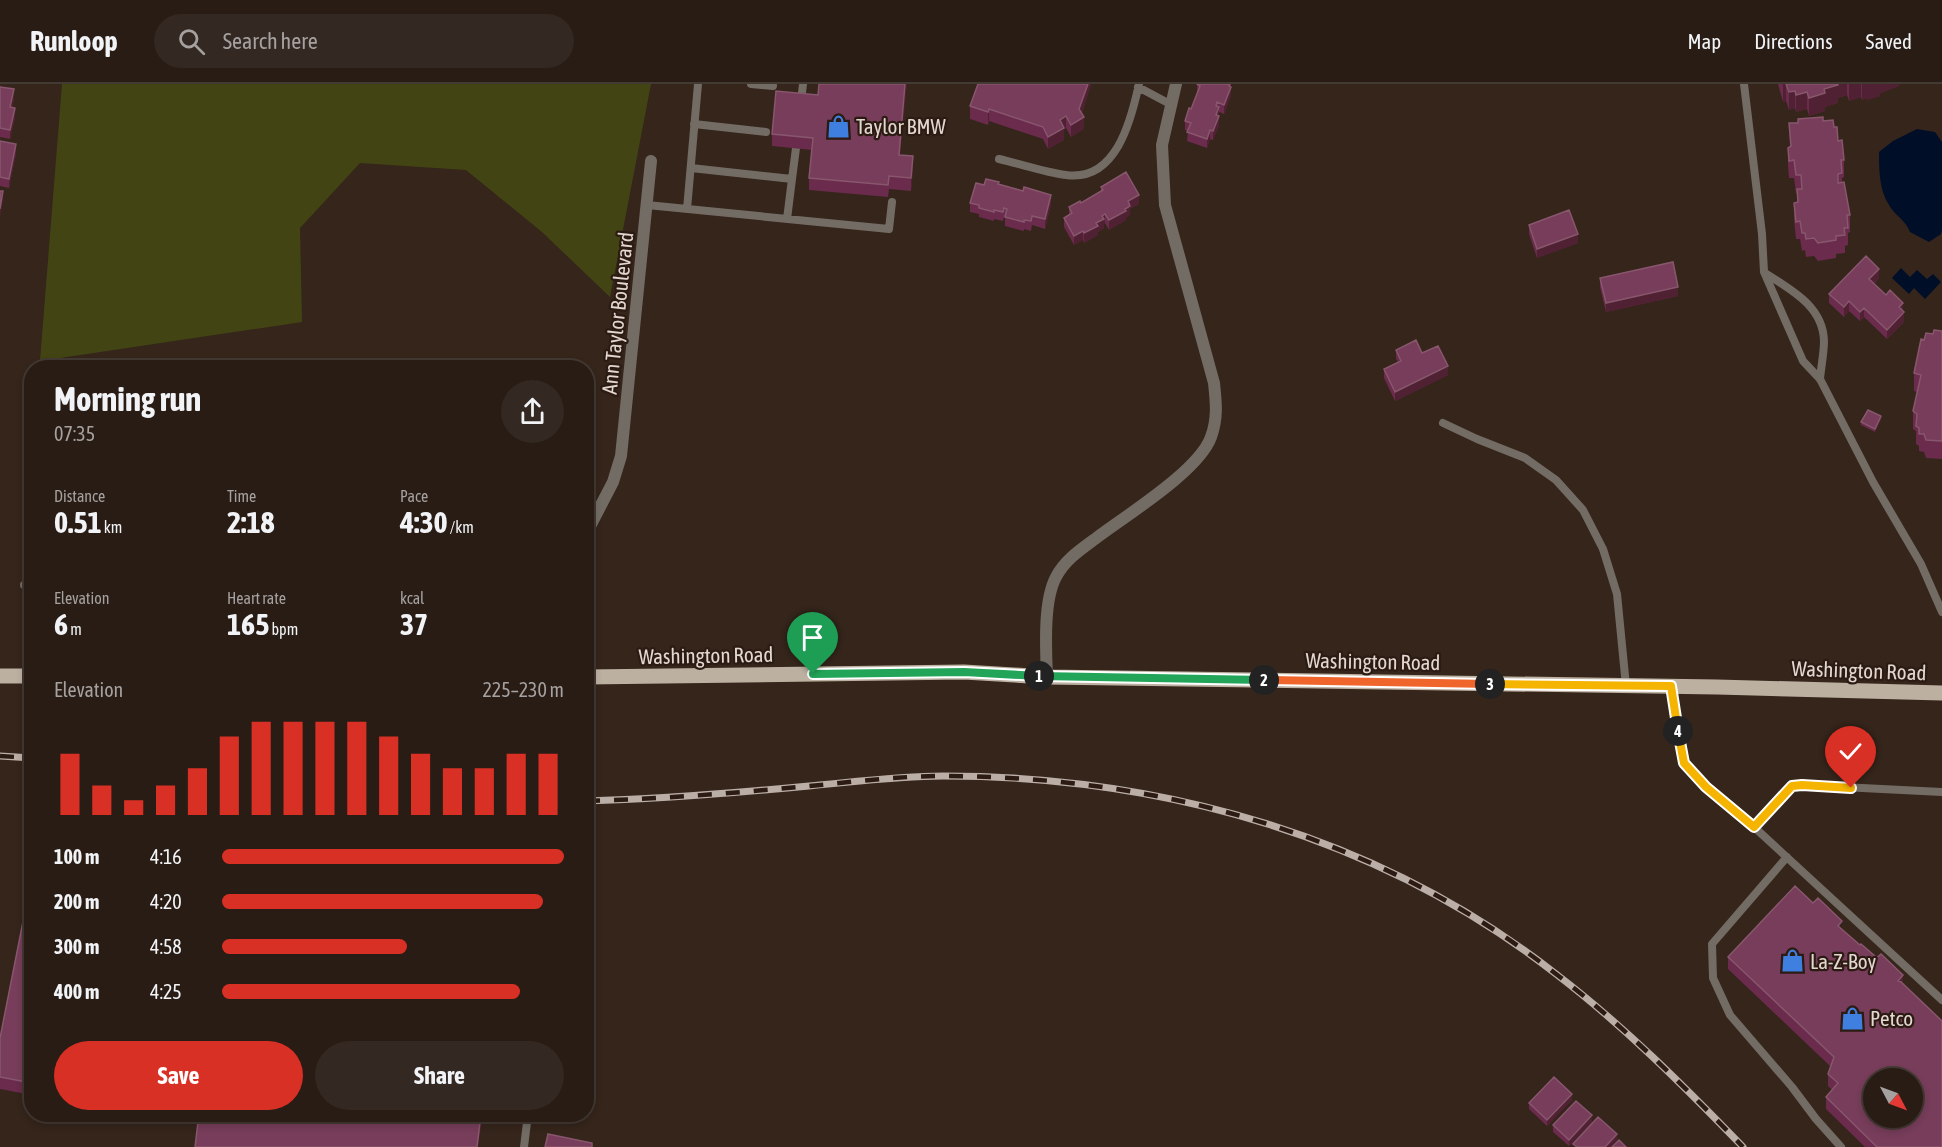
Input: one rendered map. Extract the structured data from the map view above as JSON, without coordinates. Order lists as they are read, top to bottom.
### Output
{
  "streets": {
    "main road": ["Washington Road"],
    "street": ["Ann Taylor Boulevard"]
  },
  "places": {
    "shop": ["Taylor BMW", "La-Z-Boy", "Petco"]
  },
  "north": "bottom right",
  "page": {
    "header": "Runloop",
    "search": "Search here",
    "nav": ["Map", "Directions", "Saved"],
    "heading": ["Morning run", "07:35"],
    "stats": [
      ["Distance", "0.51 km"],
      ["Time", "2:18"],
      ["Pace", "4:30 /km"],
      ["Elevation", "6 m"],
      ["Heart rate", "165 bpm"],
      ["kcal", "37"]
    ],
    "pins": [
      "1",
      "2",
      "3",
      "4"
    ],
    "chart": ["Elevation", "225–230 m"],
    "list": [
      {
        "name": "100 m",
        "note": "4:16"
      },
      {
        "name": "200 m",
        "note": "4:20"
      },
      {
        "name": "300 m",
        "note": "4:58"
      },
      {
        "name": "400 m",
        "note": "4:25"
      }
    ],
    "buttons": ["Save", "Share"]
  }
}
